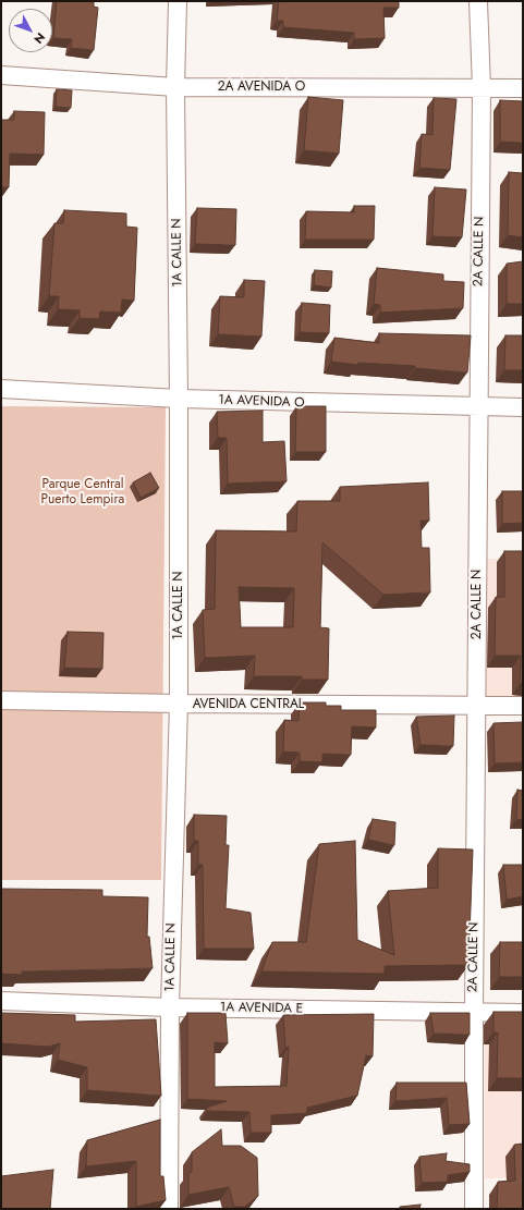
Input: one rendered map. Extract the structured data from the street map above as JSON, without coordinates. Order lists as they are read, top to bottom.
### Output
{
  "streets": {
    "street": [
      "2A AVENIDA O",
      "2A CALLE N",
      "1A CALLE N",
      "1A AVENIDA O",
      "AVENIDA CENTRAL",
      "1A AVENIDA E"
    ]
  },
  "crossings": [
    ["2A AVENIDA O", "2A CALLE N"],
    ["2A AVENIDA O", "1A CALLE N"],
    ["2A CALLE N", "1A AVENIDA O"],
    ["2A CALLE N", "AVENIDA CENTRAL"],
    ["2A CALLE N", "1A AVENIDA E"],
    ["1A CALLE N", "1A AVENIDA O"],
    ["1A CALLE N", "AVENIDA CENTRAL"],
    ["1A CALLE N", "1A AVENIDA E"]
  ],
  "parks": ["Parque Central Puerto Lempira"],
  "north": "bottom right"
}
